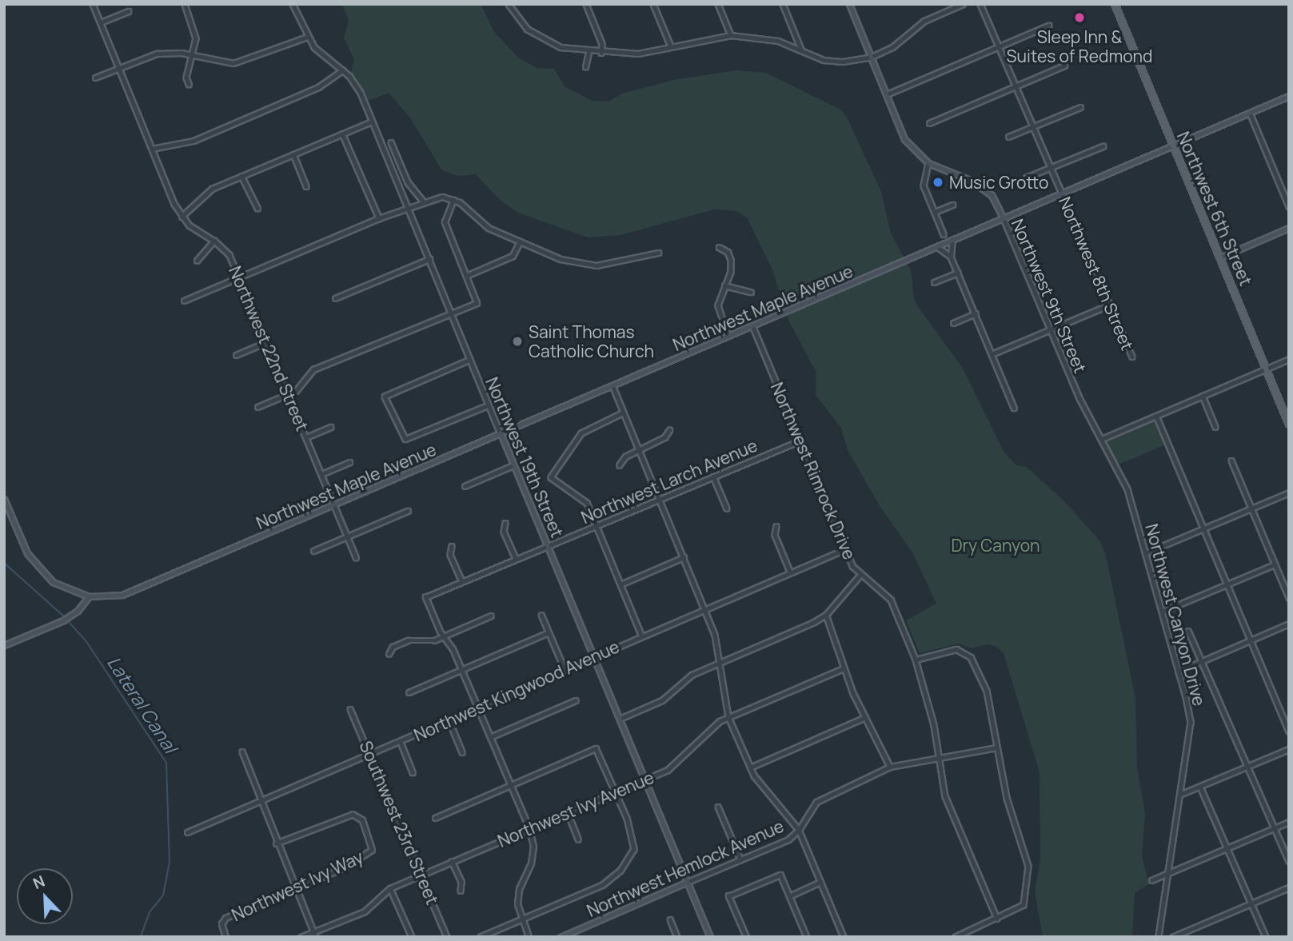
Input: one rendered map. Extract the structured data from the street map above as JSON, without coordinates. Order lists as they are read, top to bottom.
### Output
{
  "streets": {
    "main road": [
      "Northwest 6th Street",
      "Northwest 9th Street",
      "Northwest Maple Avenue",
      "Northwest 19th Street",
      "Northwest Hemlock Avenue"
    ],
    "street": [
      "Northwest 8th Street",
      "Northwest 22nd Street",
      "Northwest Rimrock Drive",
      "Northwest Larch Avenue",
      "Northwest Canyon Drive",
      "Northwest Kingwood Avenue",
      "Northwest Ivy Avenue",
      "Southwest 23rd Street",
      "Northwest Ivy Way"
    ]
  },
  "crossings": [
    ["Northwest 6th Street", "Northwest Maple Avenue"],
    ["Northwest 8th Street", "Northwest Maple Avenue"],
    ["Northwest 9th Street", "Northwest Maple Avenue"],
    ["Northwest 9th Street", "Northwest Canyon Drive"],
    ["Northwest Maple Avenue", "Northwest 22nd Street"],
    ["Northwest Maple Avenue", "Northwest 19th Street"],
    ["Northwest Maple Avenue", "Northwest Rimrock Drive"],
    ["Northwest 19th Street", "Northwest Larch Avenue"],
    ["Northwest 19th Street", "Northwest Kingwood Avenue"],
    ["Northwest 19th Street", "Northwest Ivy Avenue"],
    ["Northwest 19th Street", "Northwest Hemlock Avenue"],
    ["Northwest Rimrock Drive", "Northwest Larch Avenue"],
    ["Northwest Rimrock Drive", "Northwest Kingwood Avenue"],
    ["Northwest Rimrock Drive", "Northwest Hemlock Avenue"],
    ["Northwest Kingwood Avenue", "Southwest 23rd Street"],
    ["Northwest Ivy Avenue", "Southwest 23rd Street"]
  ],
  "water": ["Lateral Canal"],
  "parks": ["Dry Canyon"],
  "places": ["Sleep Inn & Suites of Redmond", "Music Grotto", "Saint Thomas Catholic Church"],
  "north": "top left"
}
